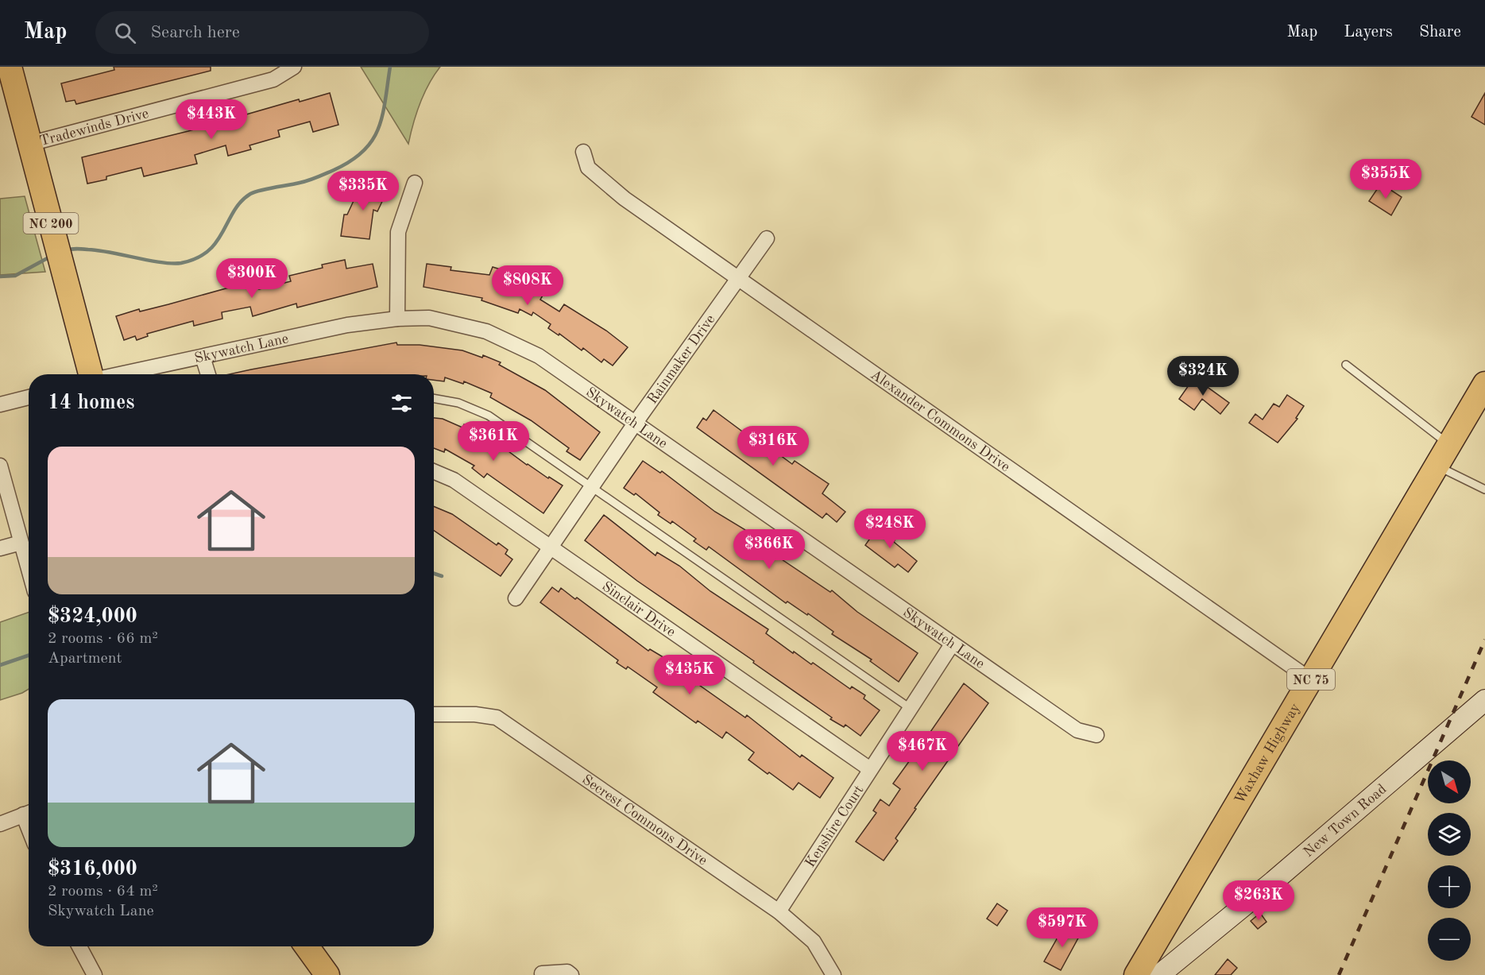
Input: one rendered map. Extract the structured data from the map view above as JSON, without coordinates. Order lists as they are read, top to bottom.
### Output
{
  "streets": {
    "main road": [
      "NC 200",
      "NC 75",
      "Waxhaw Highway",
      "New Town Road"
    ],
    "street": [
      "Tradewinds Drive",
      "Skywatch Lane",
      "Rainmaker Drive",
      "Alexander Commons Drive",
      "Sinclair Drive",
      "Secrest Commons Drive",
      "Kenshire Court"
    ]
  },
  "crossings": [
    ["Tradewinds Drive", "NC 200"],
    ["Skywatch Lane", "Rainmaker Drive"],
    ["Skywatch Lane", "Kenshire Court"],
    ["Rainmaker Drive", "Alexander Commons Drive"],
    ["Rainmaker Drive", "Sinclair Drive"],
    ["Alexander Commons Drive", "Waxhaw Highway"],
    ["Sinclair Drive", "Kenshire Court"],
    ["Secrest Commons Drive", "Kenshire Court"]
  ],
  "north": "bottom right",
  "page": {
    "header": "Map",
    "search": "Search here",
    "nav": ["Map", "Layers", "Share"],
    "price": [
      "$443K",
      "$355K",
      "$335K",
      "$300K",
      "$808K",
      "$324K",
      "$361K",
      "$316K",
      "$248K",
      "$366K",
      "$435K",
      "$467K",
      "$263K",
      "$597K"
    ],
    "heading": "14 homes",
    "list": [
      {
        "name": "$324,000",
        "note": "2 rooms · 66 m² · Apartment"
      },
      {
        "name": "$316,000",
        "note": "2 rooms · 64 m² · Skywatch Lane"
      }
    ],
    "map_buttons": ["+", "−"]
  }
}
